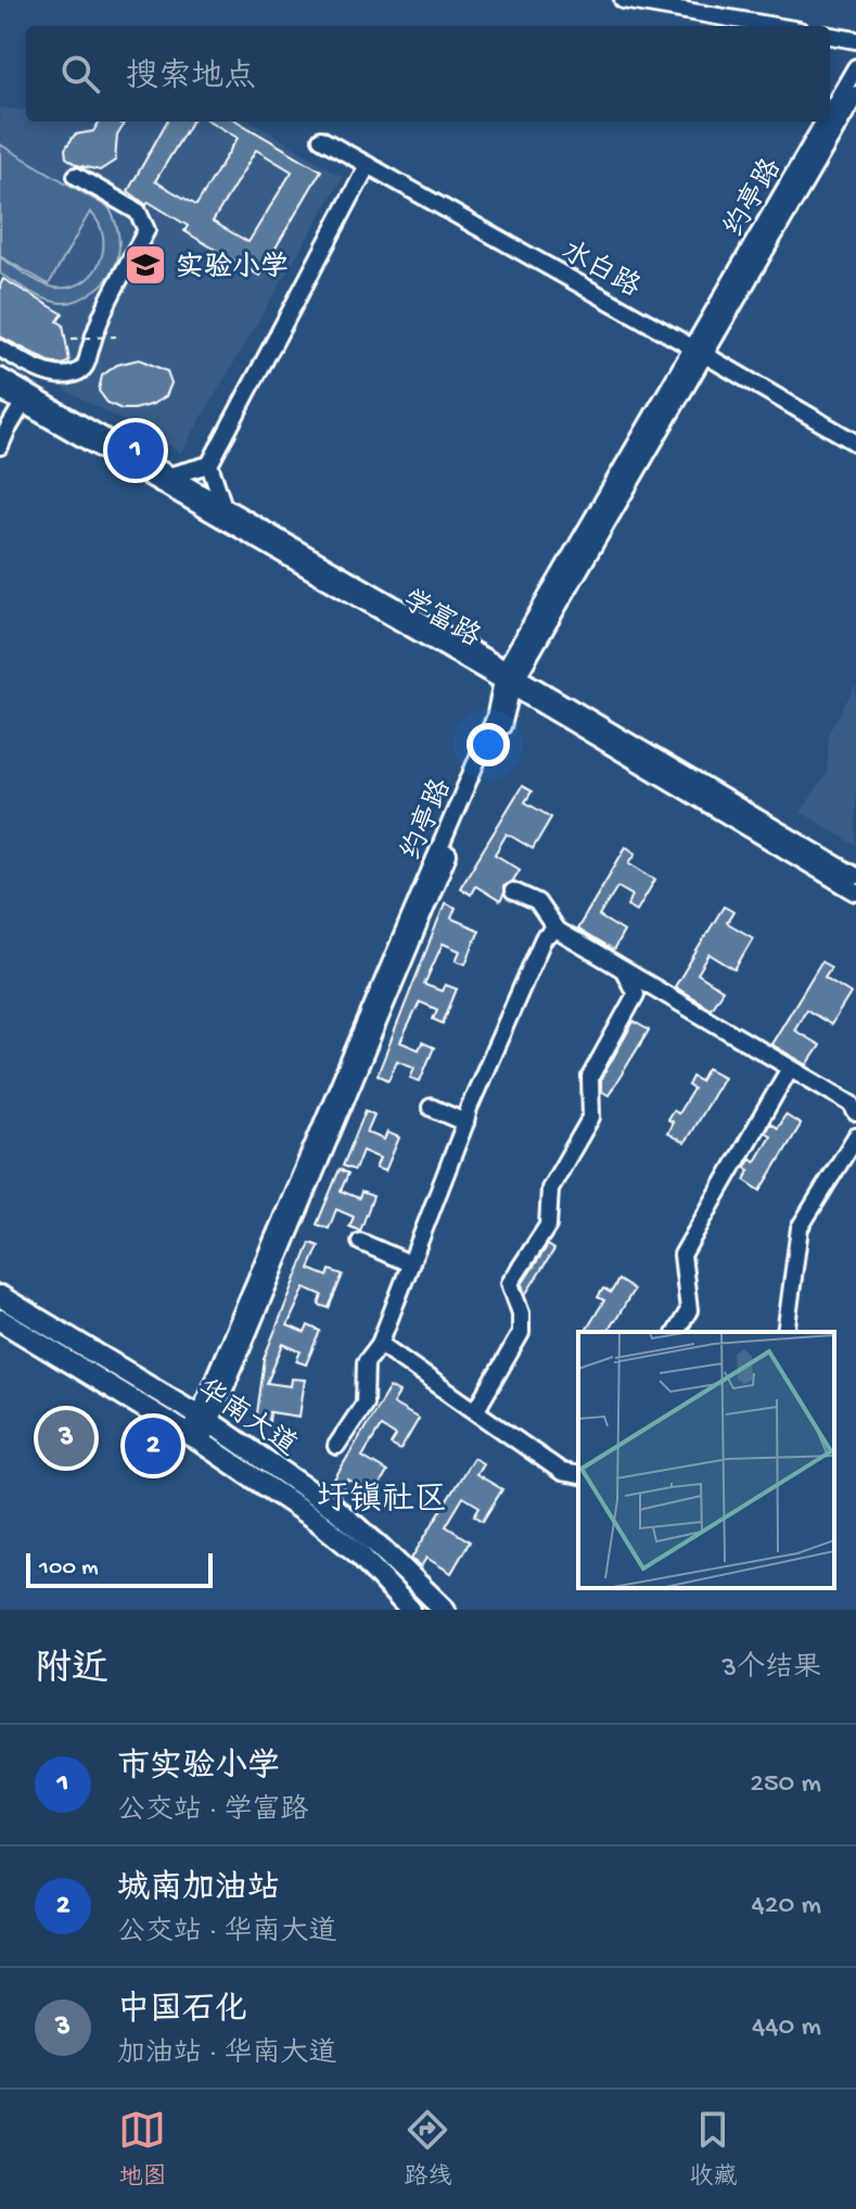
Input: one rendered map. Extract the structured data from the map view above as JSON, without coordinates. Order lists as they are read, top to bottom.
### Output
{
  "streets": {
    "main road": ["华南大道"],
    "street": ["约亭路", "水白路", "学富路"]
  },
  "crossings": [
    ["约亭路", "水白路"],
    ["约亭路", "学富路"],
    ["约亭路", "华南大道"]
  ],
  "districts": ["圩镇社区"],
  "places": {
    "school or university": ["实验小学"]
  },
  "scale_bar": "100 m",
  "page": {
    "search": "搜索地点",
    "pins": ["1", "3", "2"],
    "scale": "100 m",
    "heading": ["附近", "3个结果"],
    "list": [
      {
        "mark": "1",
        "name": "市实验小学",
        "note": "公交站 · 学富路",
        "value": "250 m"
      },
      {
        "mark": "2",
        "name": "城南加油站",
        "note": "公交站 · 华南大道",
        "value": "420 m"
      },
      {
        "mark": "3",
        "name": "中国石化",
        "note": "加油站 · 华南大道",
        "value": "440 m"
      }
    ],
    "nav": ["地图", "路线", "收藏"]
  }
}
